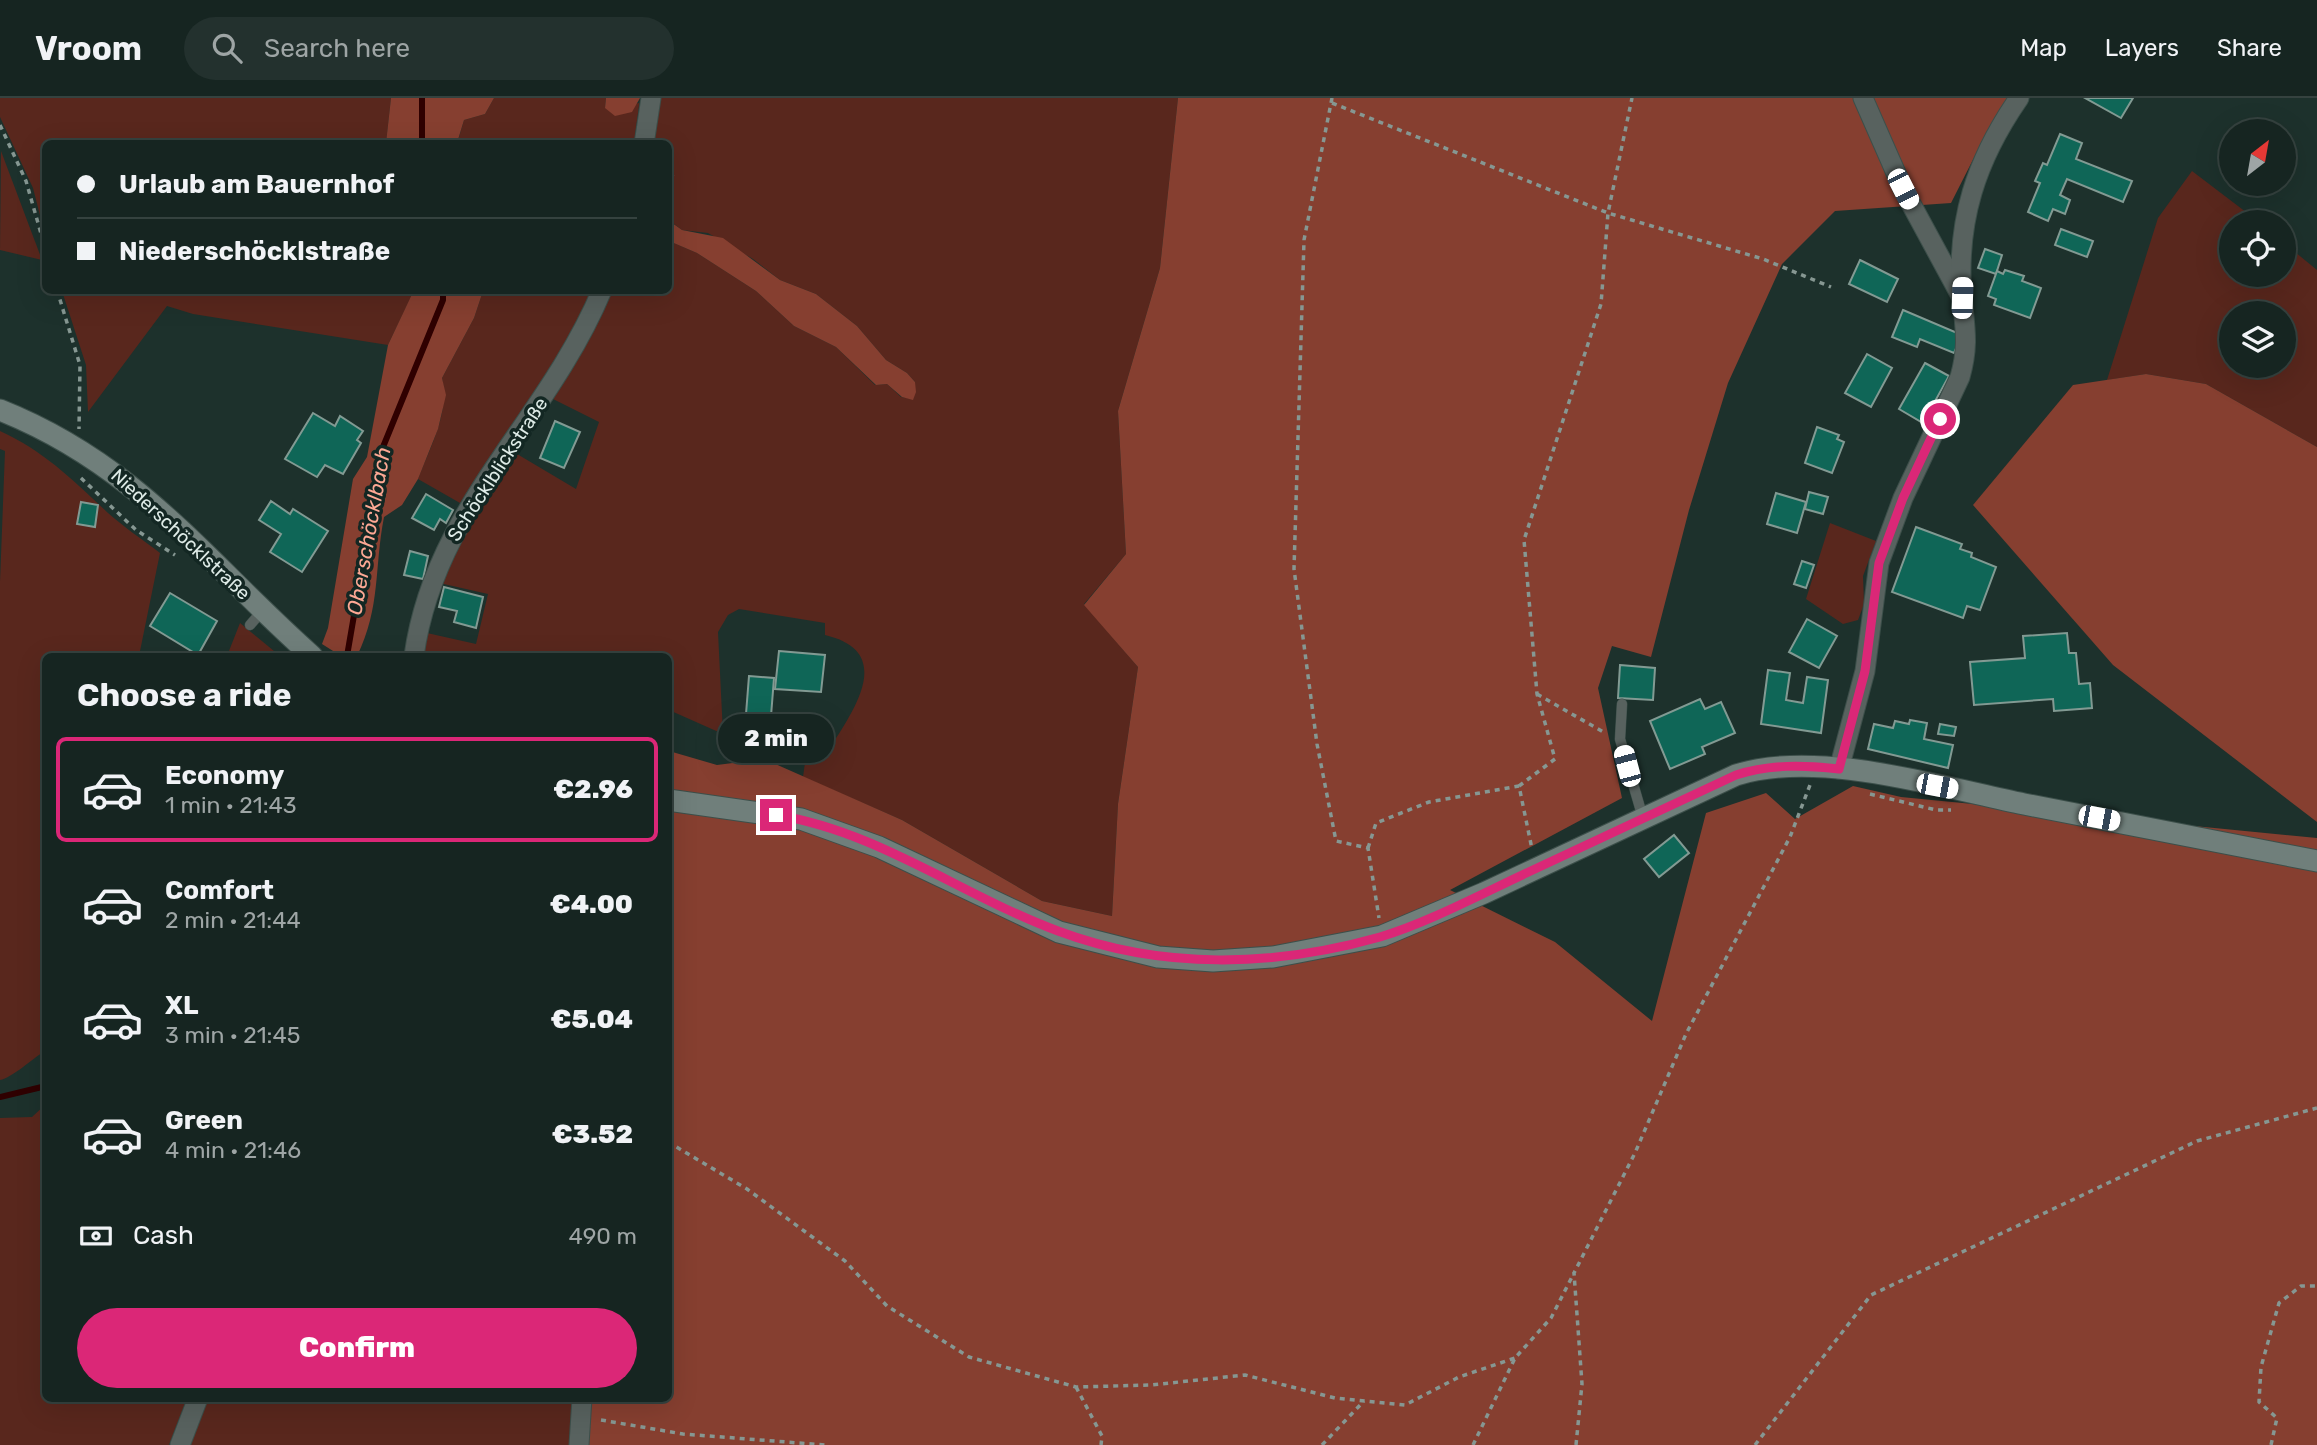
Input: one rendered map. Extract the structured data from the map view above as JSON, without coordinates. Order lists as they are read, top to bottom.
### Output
{
  "streets": {
    "main road": ["Niederschöcklstraße"],
    "street": ["Schöcklblickstraße"]
  },
  "water": ["Oberschöcklbach"],
  "north": "top right",
  "page": {
    "header": "Vroom",
    "search": "Search here",
    "nav": ["Map", "Layers", "Share"],
    "banner": ["Urlaub am Bauernhof", "Niederschöcklstraße"],
    "heading": "Choose a ride",
    "bubble": "2 min",
    "list": [
      {
        "name": "Economy",
        "note": "1 min · 21:43",
        "value": "€2.96"
      },
      {
        "name": "Comfort",
        "note": "2 min · 21:44",
        "value": "€4.00"
      },
      {
        "name": "XL",
        "note": "3 min · 21:45",
        "value": "€5.04"
      },
      {
        "name": "Green",
        "note": "4 min · 21:46",
        "value": "€3.52"
      }
    ],
    "pay": ["Cash", "490 m"],
    "buttons": "Confirm"
  }
}
